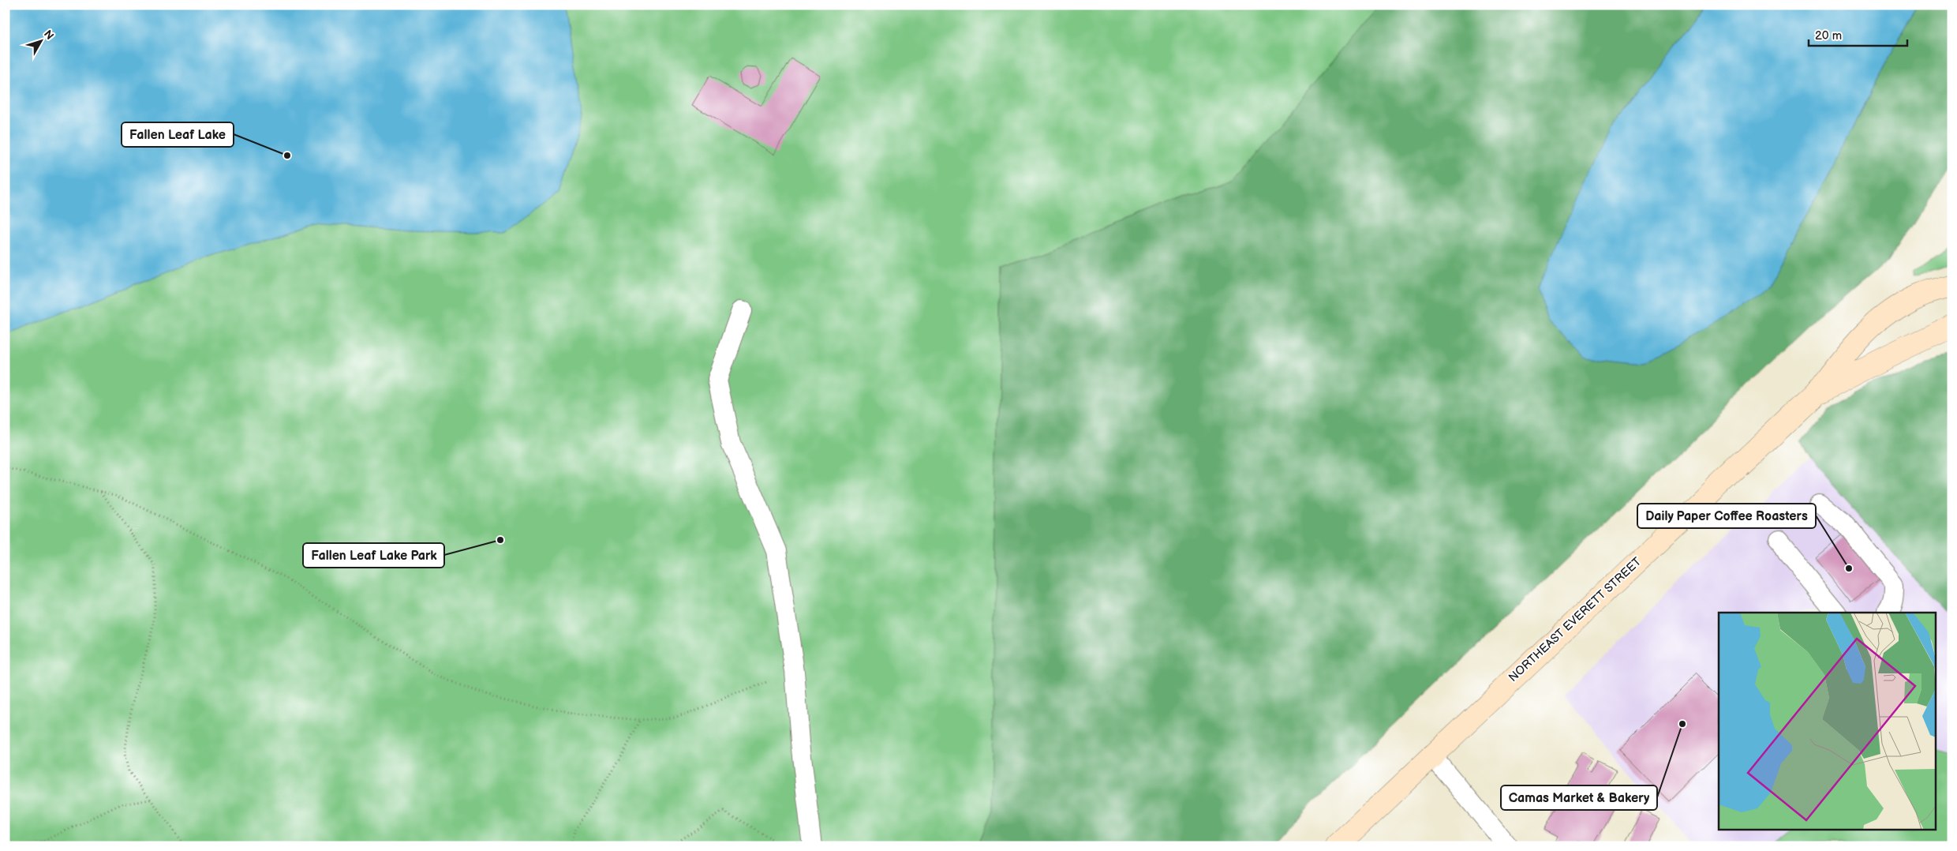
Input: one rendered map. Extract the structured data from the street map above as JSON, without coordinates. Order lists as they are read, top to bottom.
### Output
{
  "streets": {
    "main road": ["NORTHEAST EVERETT STREET"]
  },
  "places": [
    "Fallen Leaf Lake",
    "Fallen Leaf Lake Park",
    "Daily Paper Coffee Roasters",
    "Camas Market & Bakery"
  ],
  "scale_bar": "20 m",
  "north": "top right"
}
